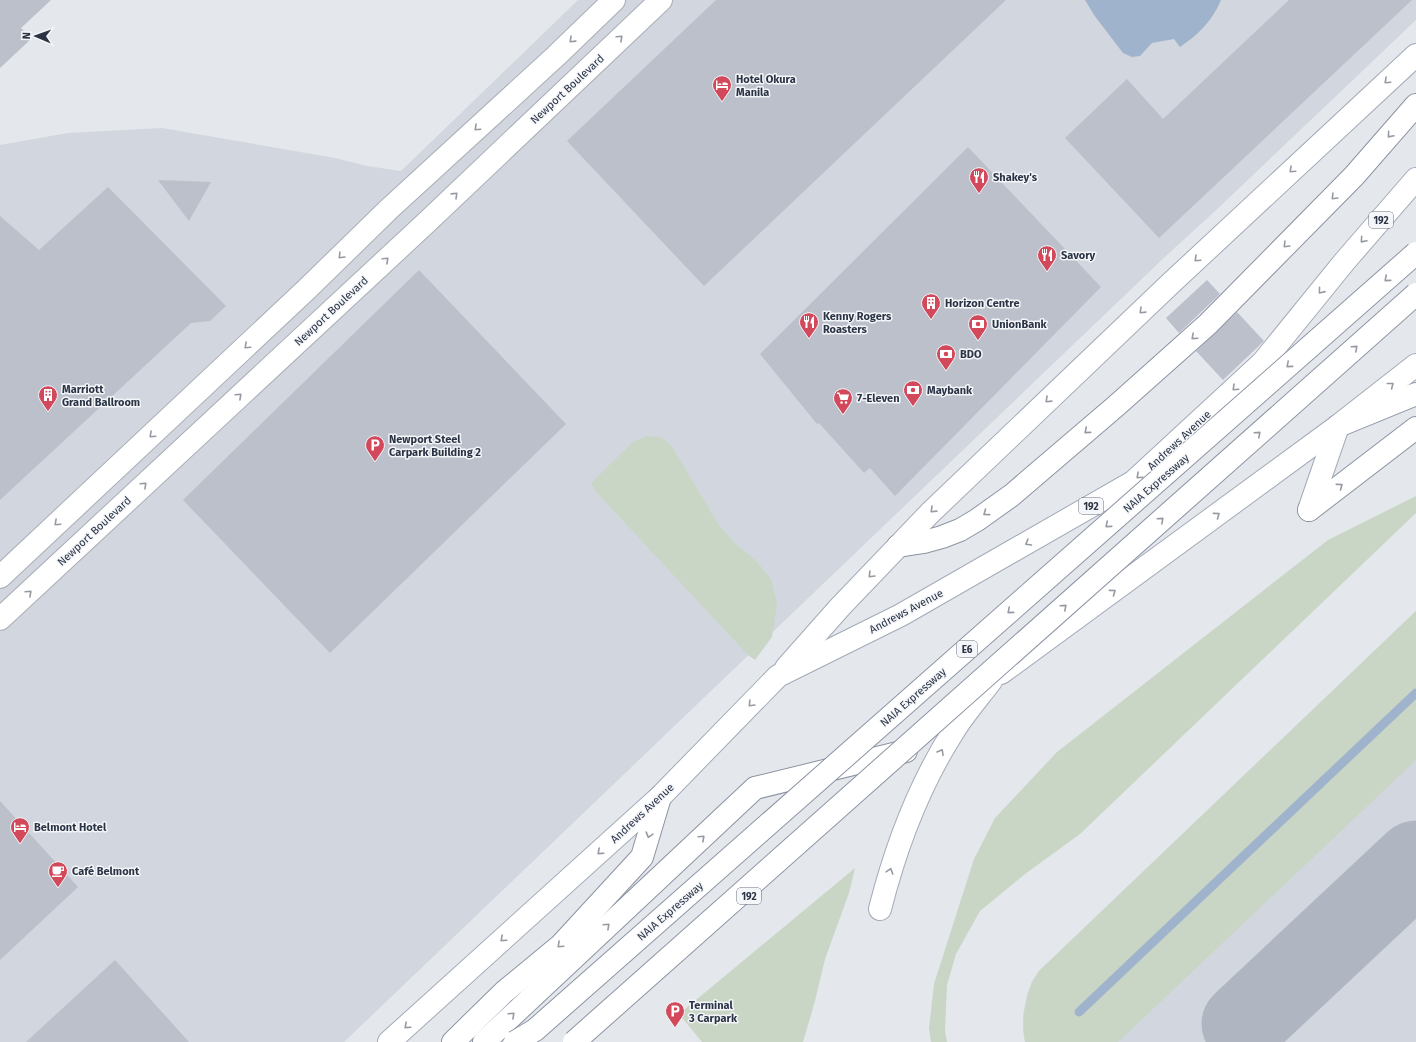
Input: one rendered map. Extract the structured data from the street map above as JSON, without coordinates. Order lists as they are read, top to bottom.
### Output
{
  "streets": {
    "main road": [
      "Newport Boulevard",
      "192",
      "Andrews Avenue",
      "NAIA Expressway",
      "E6"
    ]
  },
  "places": {
    "hotel": ["Hotel Okura Manila", "Belmont Hotel"],
    "restaurant": ["Shakey's", "Savory", "Kenny Rogers Roasters"],
    "building": ["Horizon Centre", "Marriott Grand Ballroom"],
    "bank": ["UnionBank", "BDO", "Maybank"],
    "supermarket": ["7-Eleven"],
    "parking": ["Newport Steel Carpark Building 2", "Terminal 3 Carpark"],
    "cafe": ["Café Belmont"]
  },
  "north": "left"
}
